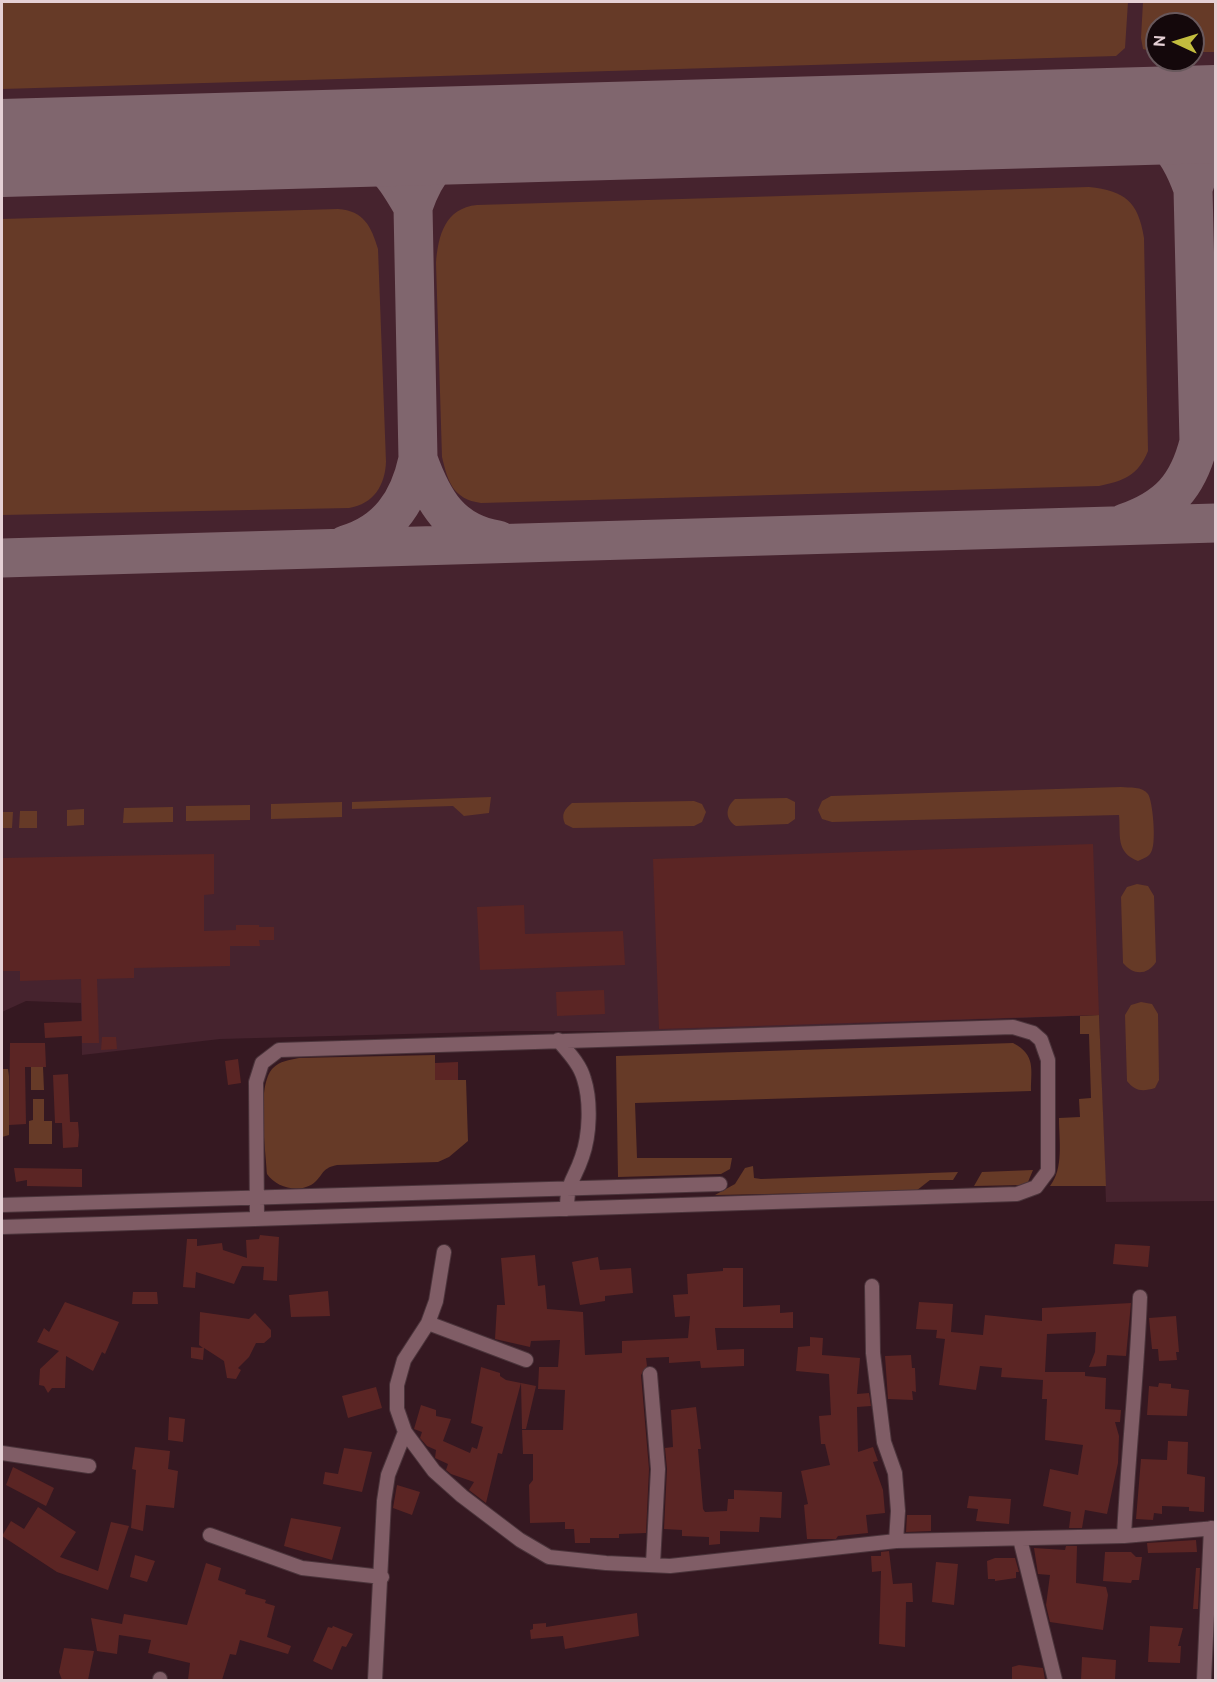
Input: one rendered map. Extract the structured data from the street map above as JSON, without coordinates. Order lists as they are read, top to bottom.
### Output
{
  "north": "left"
}
